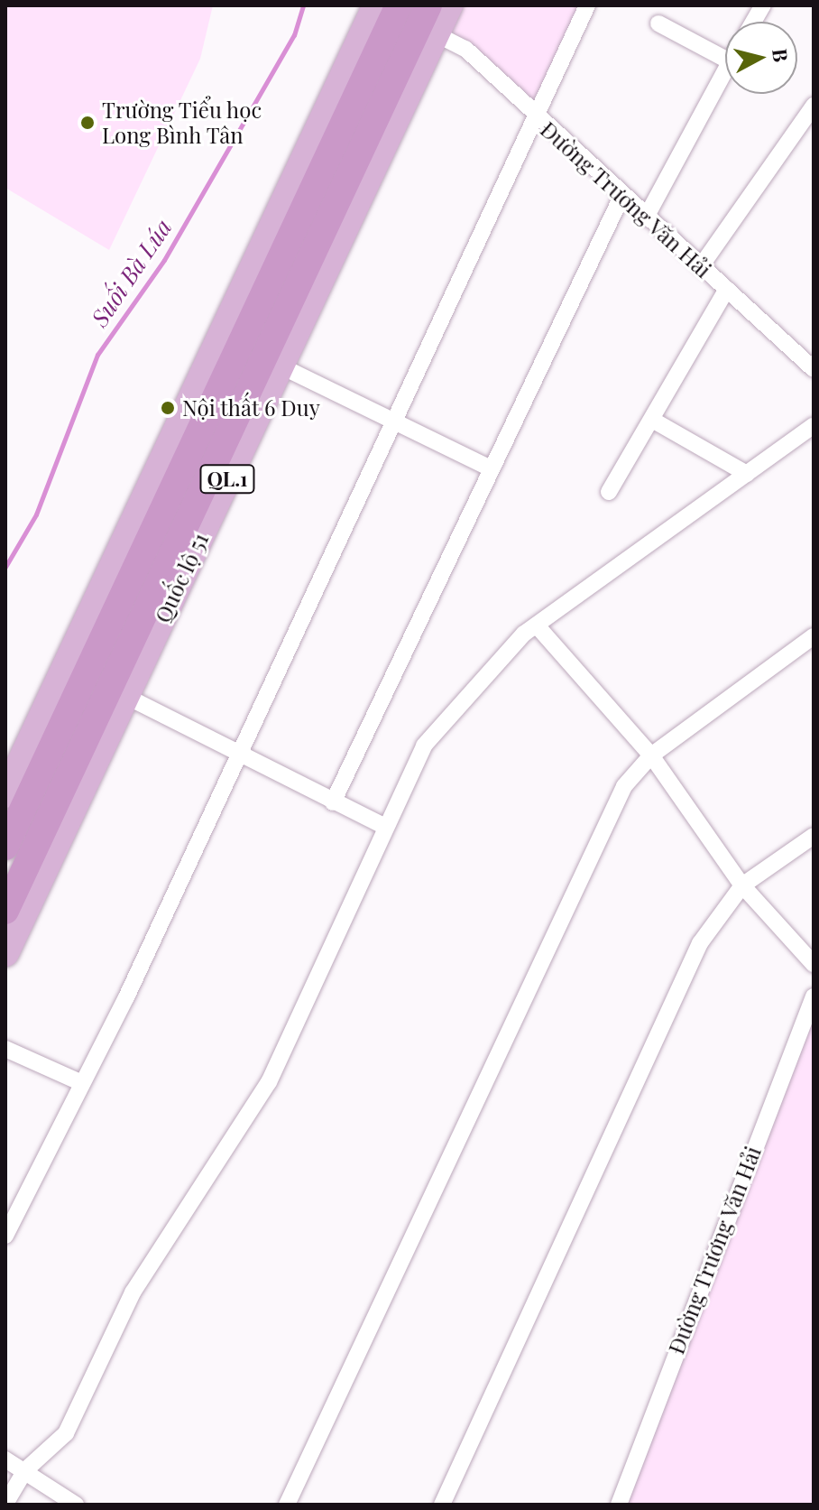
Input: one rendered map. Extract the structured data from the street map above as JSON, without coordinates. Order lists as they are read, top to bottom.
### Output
{
  "streets": {
    "highway": ["QL.1", "Quốc lộ 51"],
    "street": ["Đường Trương Văn Hải"]
  },
  "crossings": [
    ["Đường Trương Văn Hải", "Quốc lộ 51"]
  ],
  "water": ["Suối Bà Lúa"],
  "places": ["Trường Tiểu học Long Bình Tân", "Nội thất 6 Duy"],
  "north": "right"
}
